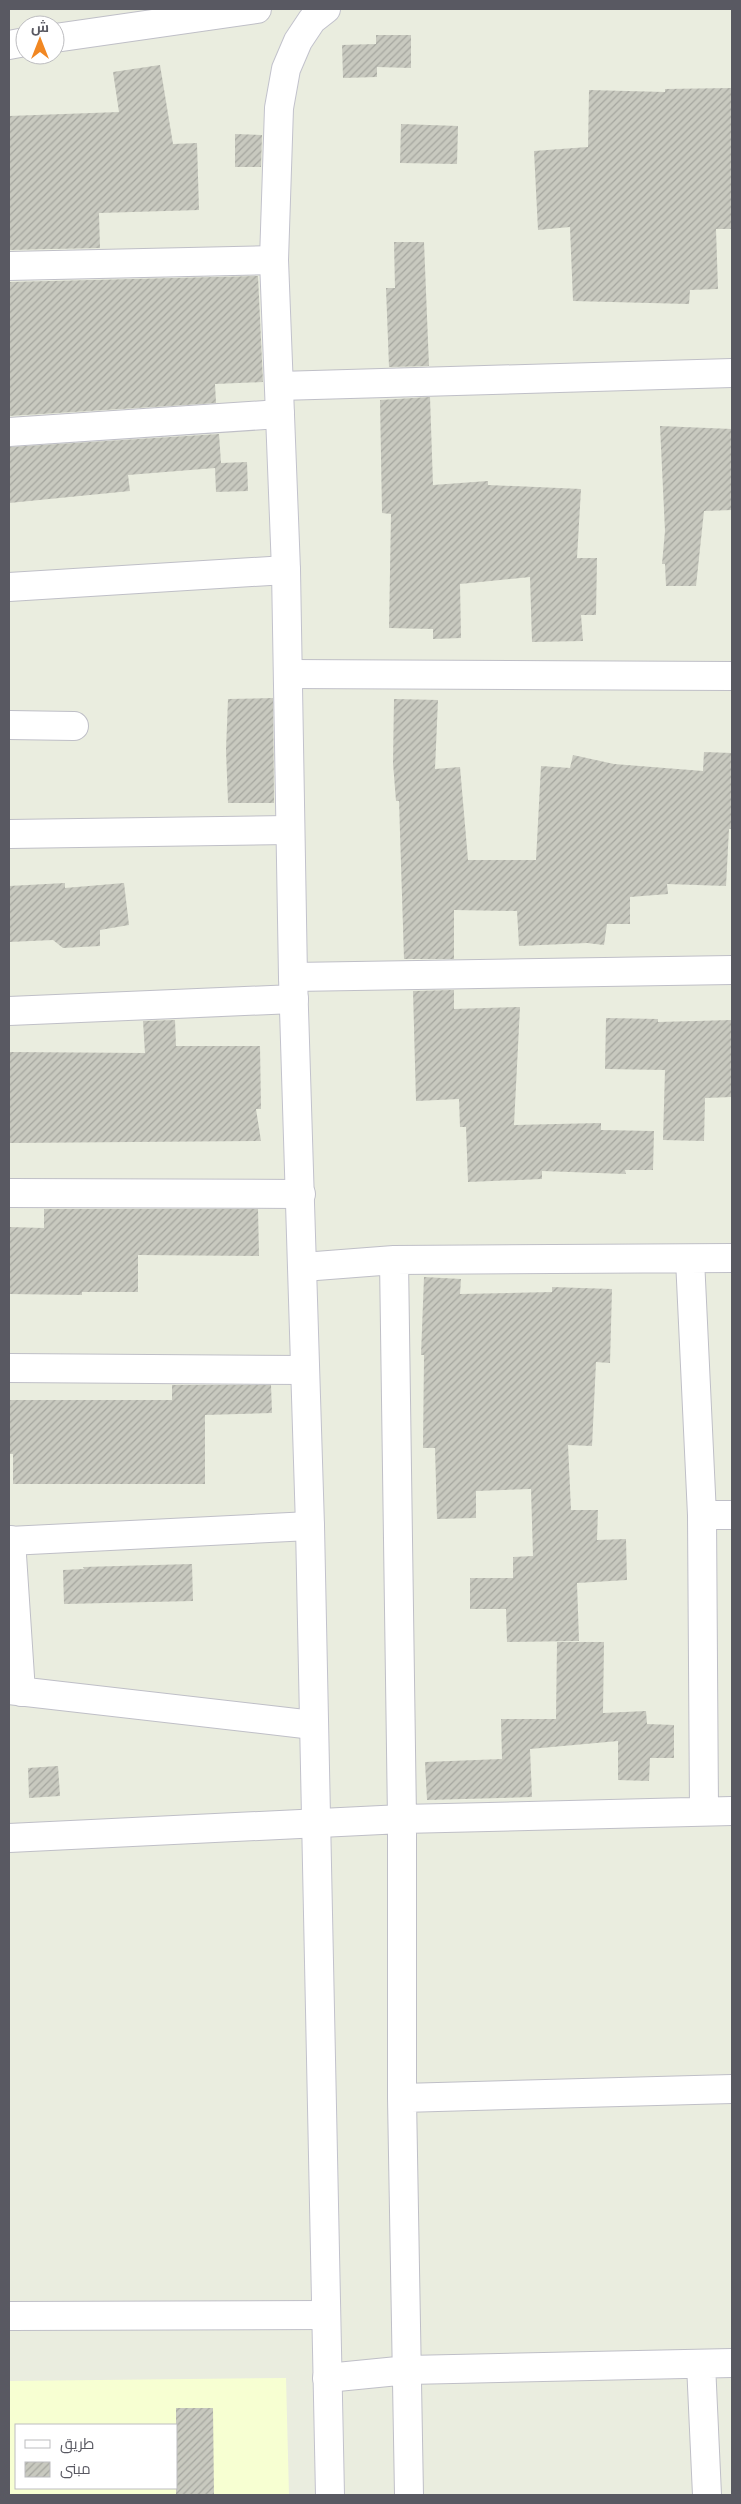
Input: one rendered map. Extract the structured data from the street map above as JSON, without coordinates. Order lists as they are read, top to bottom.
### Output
{
  "legend": ["طريق", "مبنى"],
  "north": "top"
}
